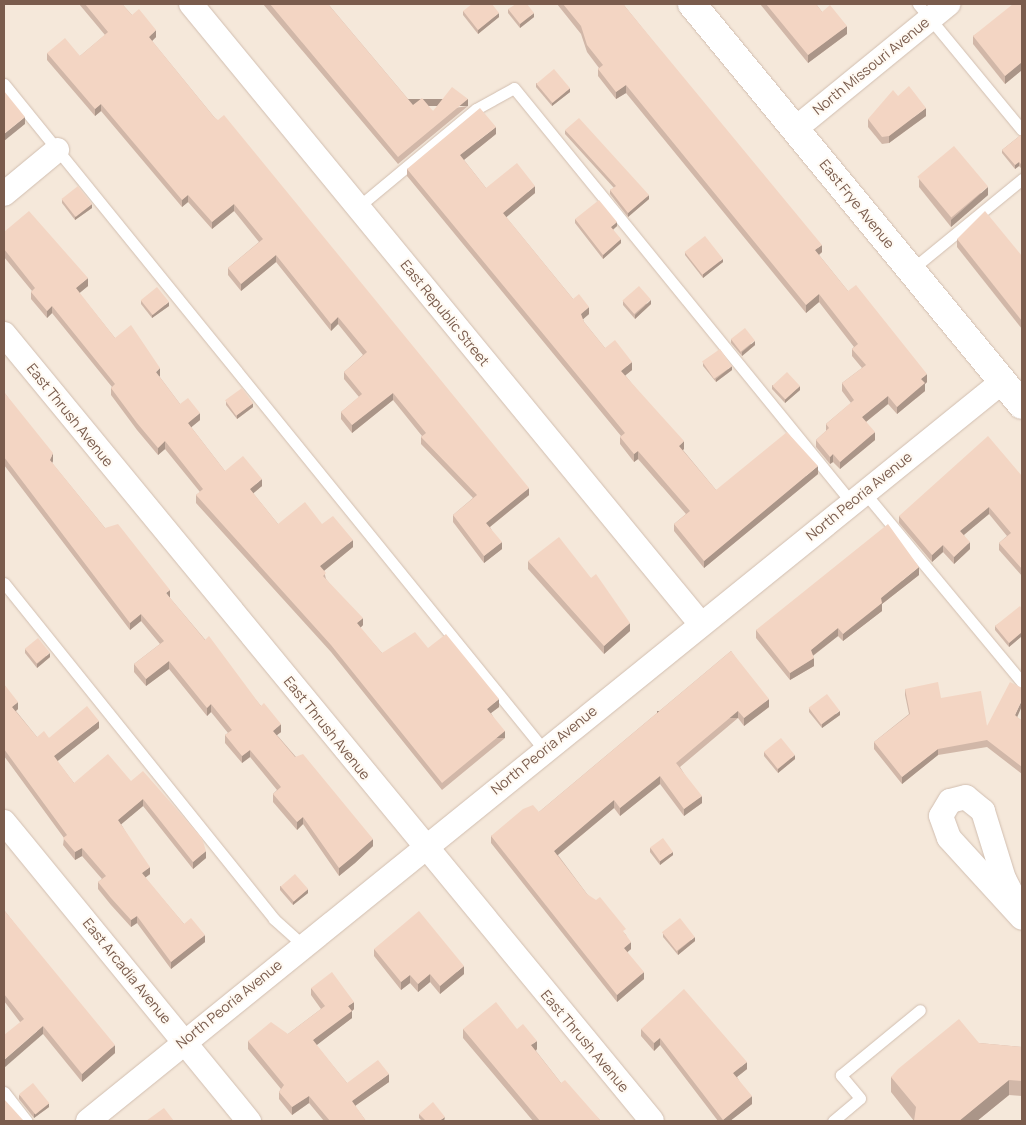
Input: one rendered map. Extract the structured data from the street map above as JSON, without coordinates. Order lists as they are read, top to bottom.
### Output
{
  "streets": {
    "street": [
      "North Missouri Avenue",
      "East Frye Avenue",
      "East Republic Street",
      "East Thrush Avenue",
      "North Peoria Avenue",
      "East Arcadia Avenue"
    ]
  },
  "crossings": [
    ["North Missouri Avenue", "East Frye Avenue"],
    ["East Frye Avenue", "North Peoria Avenue"],
    ["East Republic Street", "North Peoria Avenue"],
    ["East Thrush Avenue", "North Peoria Avenue"],
    ["North Peoria Avenue", "East Arcadia Avenue"]
  ]
}
